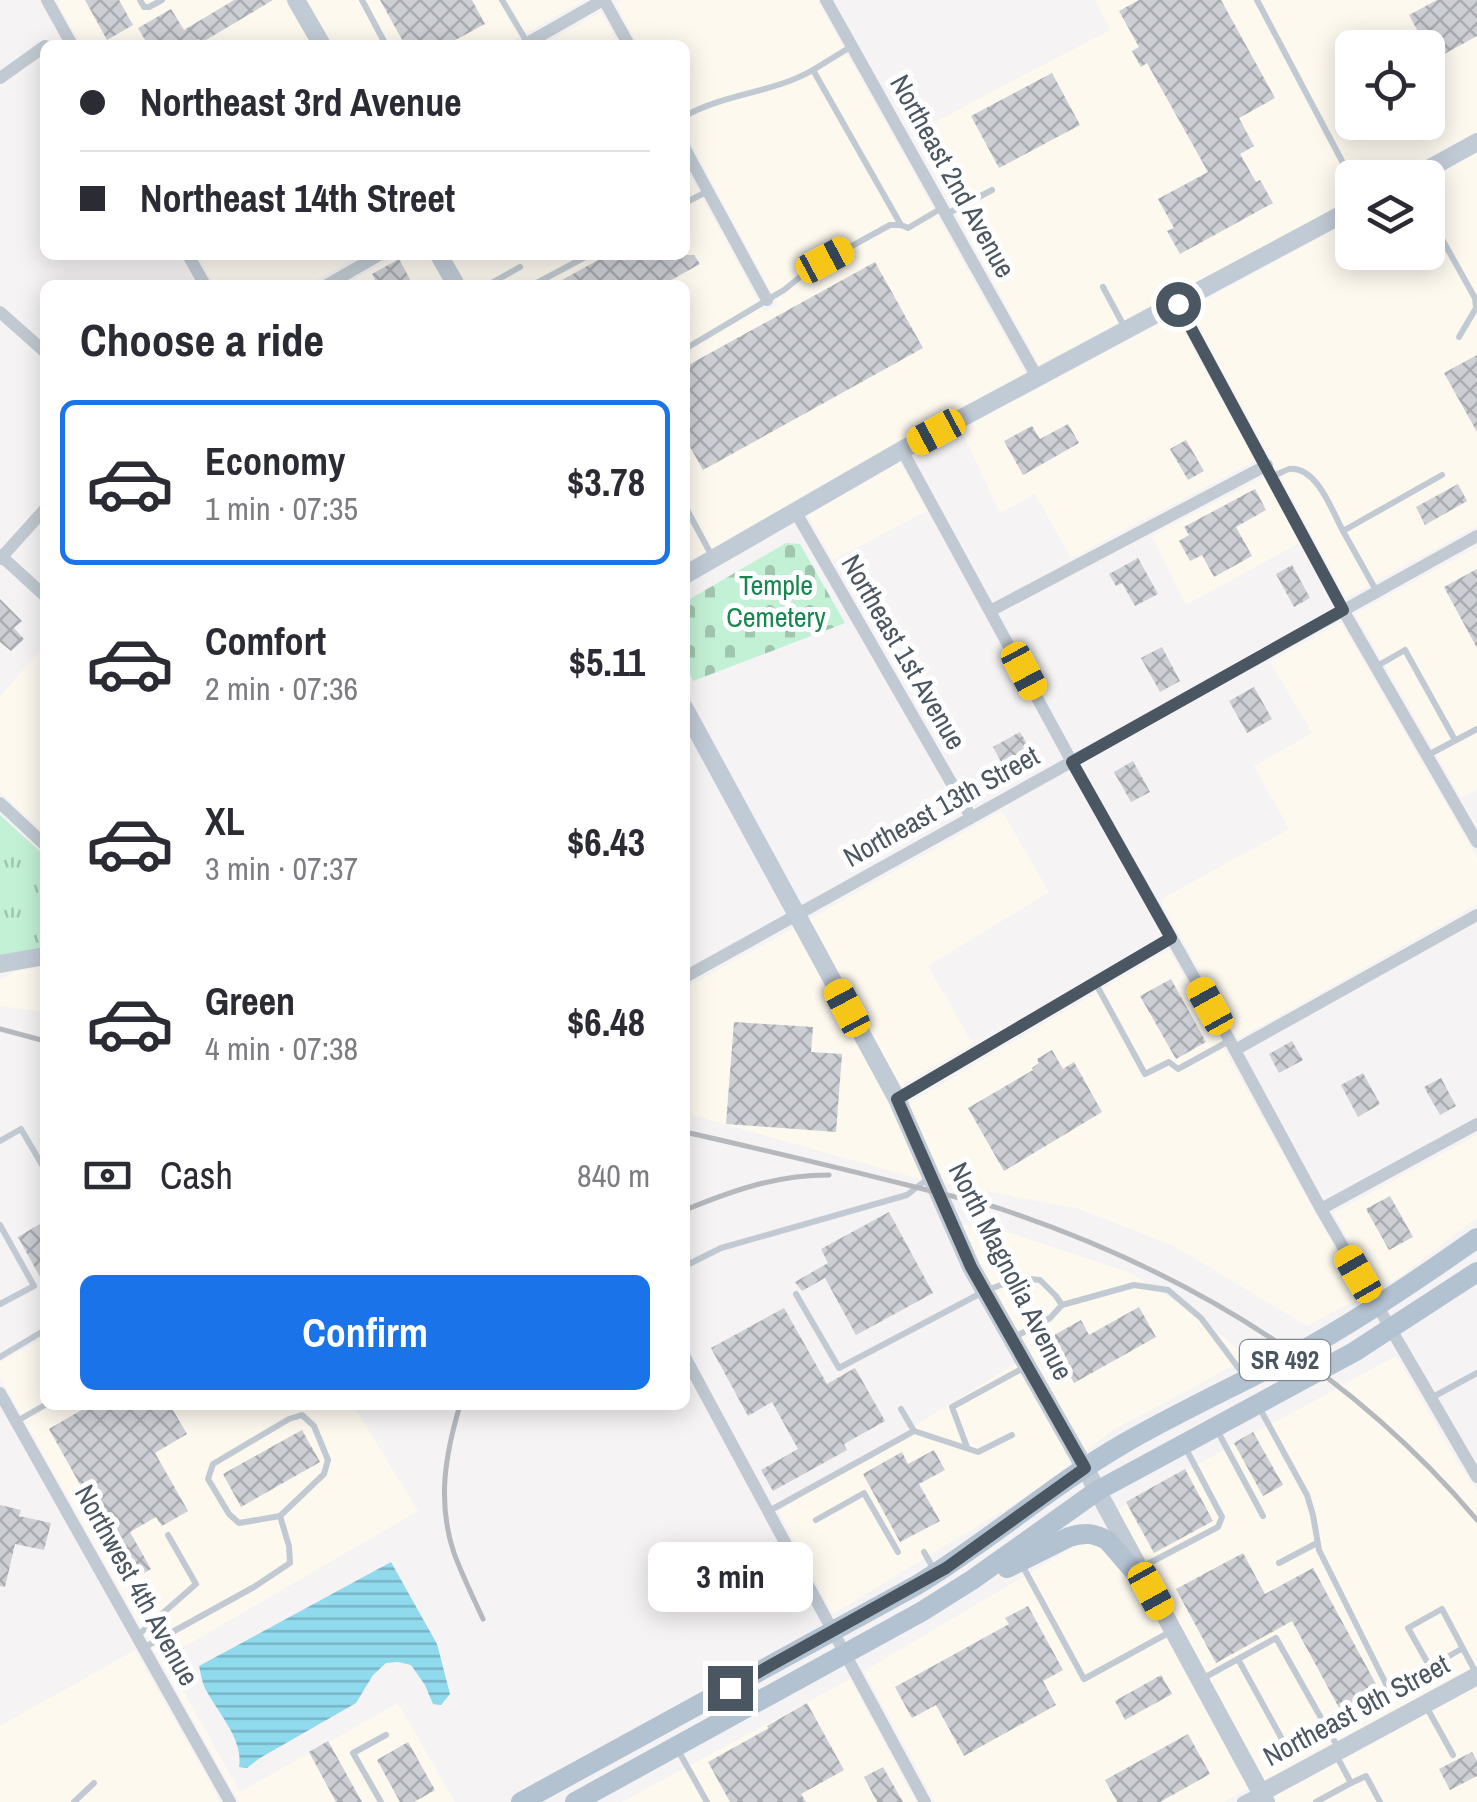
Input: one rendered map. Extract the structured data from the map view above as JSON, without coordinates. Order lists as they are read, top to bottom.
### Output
{
  "streets": {
    "main road": ["North Magnolia Avenue", "SR 492", "Northeast 9th Street"],
    "street": [
      "Northeast 2nd Avenue",
      "Northeast 1st Avenue",
      "Northeast 13th Street",
      "Northwest 4th Avenue"
    ]
  },
  "crossings": [
    ["Northeast 1st Avenue", "Northeast 13th Street"],
    ["Northeast 13th Street", "North Magnolia Avenue"],
    ["North Magnolia Avenue", "SR 492"],
    ["North Magnolia Avenue", "Northeast 9th Street"]
  ],
  "parks": ["Temple Cemetery"],
  "page": {
    "banner": ["Northeast 3rd Avenue", "Northeast 14th Street"],
    "heading": "Choose a ride",
    "list": [
      {
        "name": "Economy",
        "note": "1 min · 07:35",
        "value": "$3.78"
      },
      {
        "name": "Comfort",
        "note": "2 min · 07:36",
        "value": "$5.11"
      },
      {
        "name": "XL",
        "note": "3 min · 07:37",
        "value": "$6.43"
      },
      {
        "name": "Green",
        "note": "4 min · 07:38",
        "value": "$6.48"
      }
    ],
    "pay": ["Cash", "840 m"],
    "buttons": "Confirm",
    "bubble": "3 min"
  }
}
